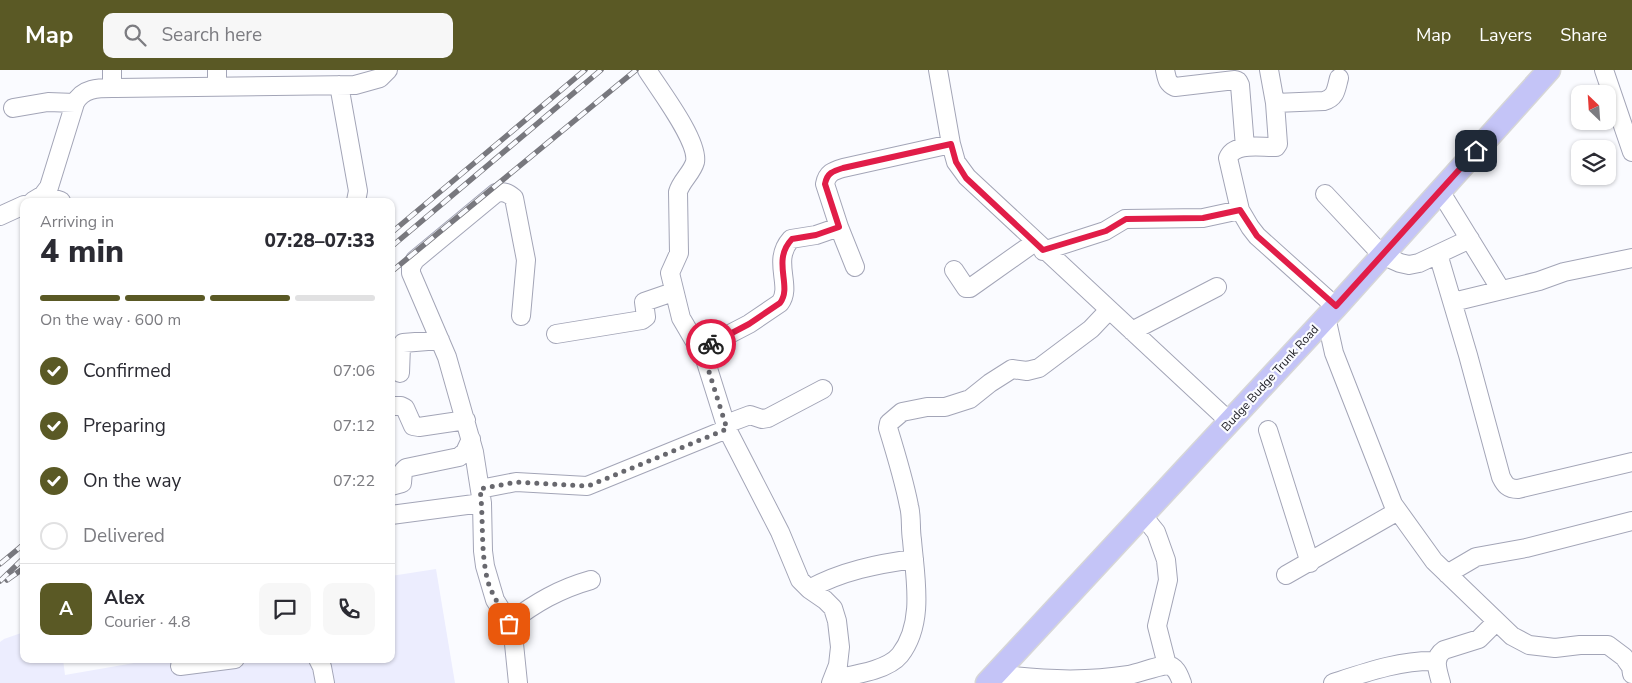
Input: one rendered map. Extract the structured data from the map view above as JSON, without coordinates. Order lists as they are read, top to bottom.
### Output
{
  "streets": {
    "main road": ["Budge Budge Trunk Road"]
  },
  "north": "top left",
  "page": {
    "header": "Map",
    "search": "Search here",
    "nav": ["Map", "Layers", "Share"],
    "heading": ["4 min", "Arriving in", "07:28–07:33"],
    "panel": ["Alex", "Courier · 4.8"],
    "bar": "On the way · 600 m",
    "list": [
      ["Confirmed", "07:06"],
      ["Preparing", "07:12"],
      ["On the way", "07:22"],
      "Delivered"
    ],
    "round": "A"
  }
}
